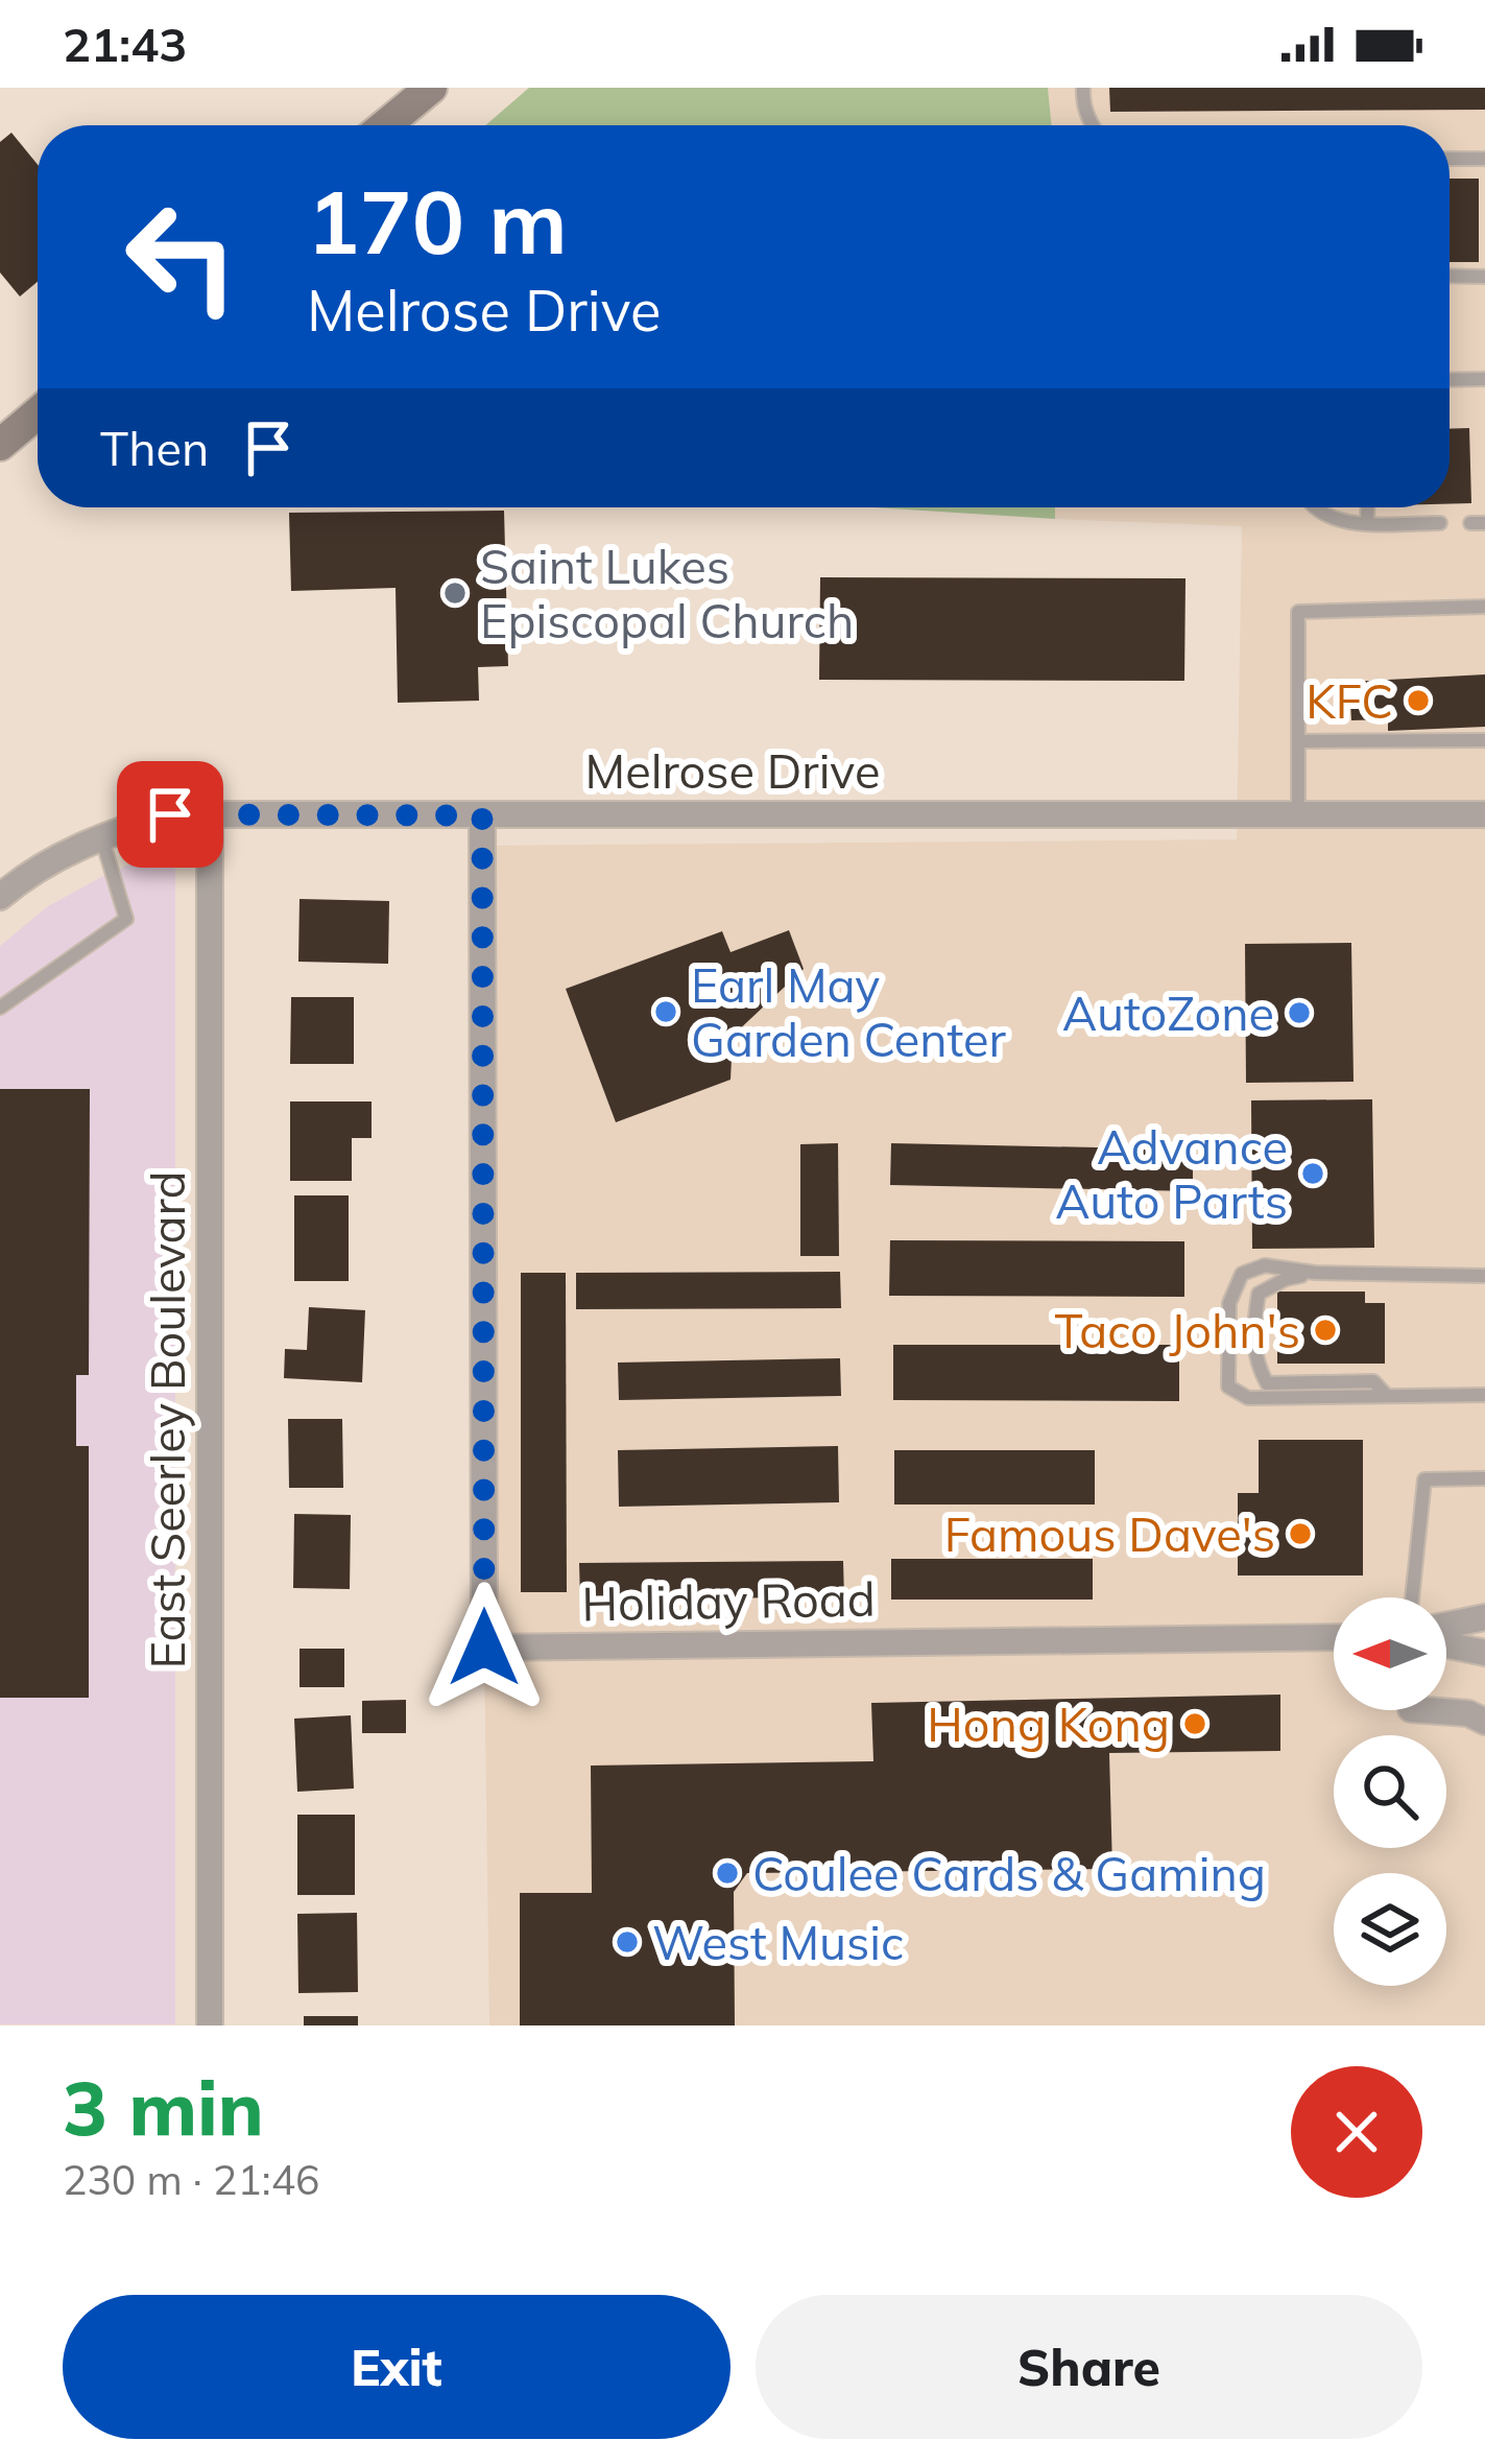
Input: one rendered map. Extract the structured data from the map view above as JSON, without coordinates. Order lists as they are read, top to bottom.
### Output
{
  "streets": {
    "street": ["Melrose Drive", "East Seerley Boulevard", "Holiday Road"]
  },
  "crossings": [
    ["Melrose Drive", "East Seerley Boulevard"],
    ["Melrose Drive", "Holiday Road"]
  ],
  "places": [
    "Saint Lukes Episcopal Church",
    "KFC",
    "Earl May Garden Center",
    "AutoZone",
    "Advance Auto Parts",
    "Taco John's",
    "Famous Dave's",
    "Hong Kong",
    "Coulee Cards & Gaming",
    "West Music"
  ],
  "north": "left",
  "page": {
    "status": "21:43",
    "turn": ["170 m", "Melrose Drive"],
    "then": "Then",
    "heading": ["3 min", "230 m · 21:46"],
    "buttons": ["Exit", "Share"]
  }
}
